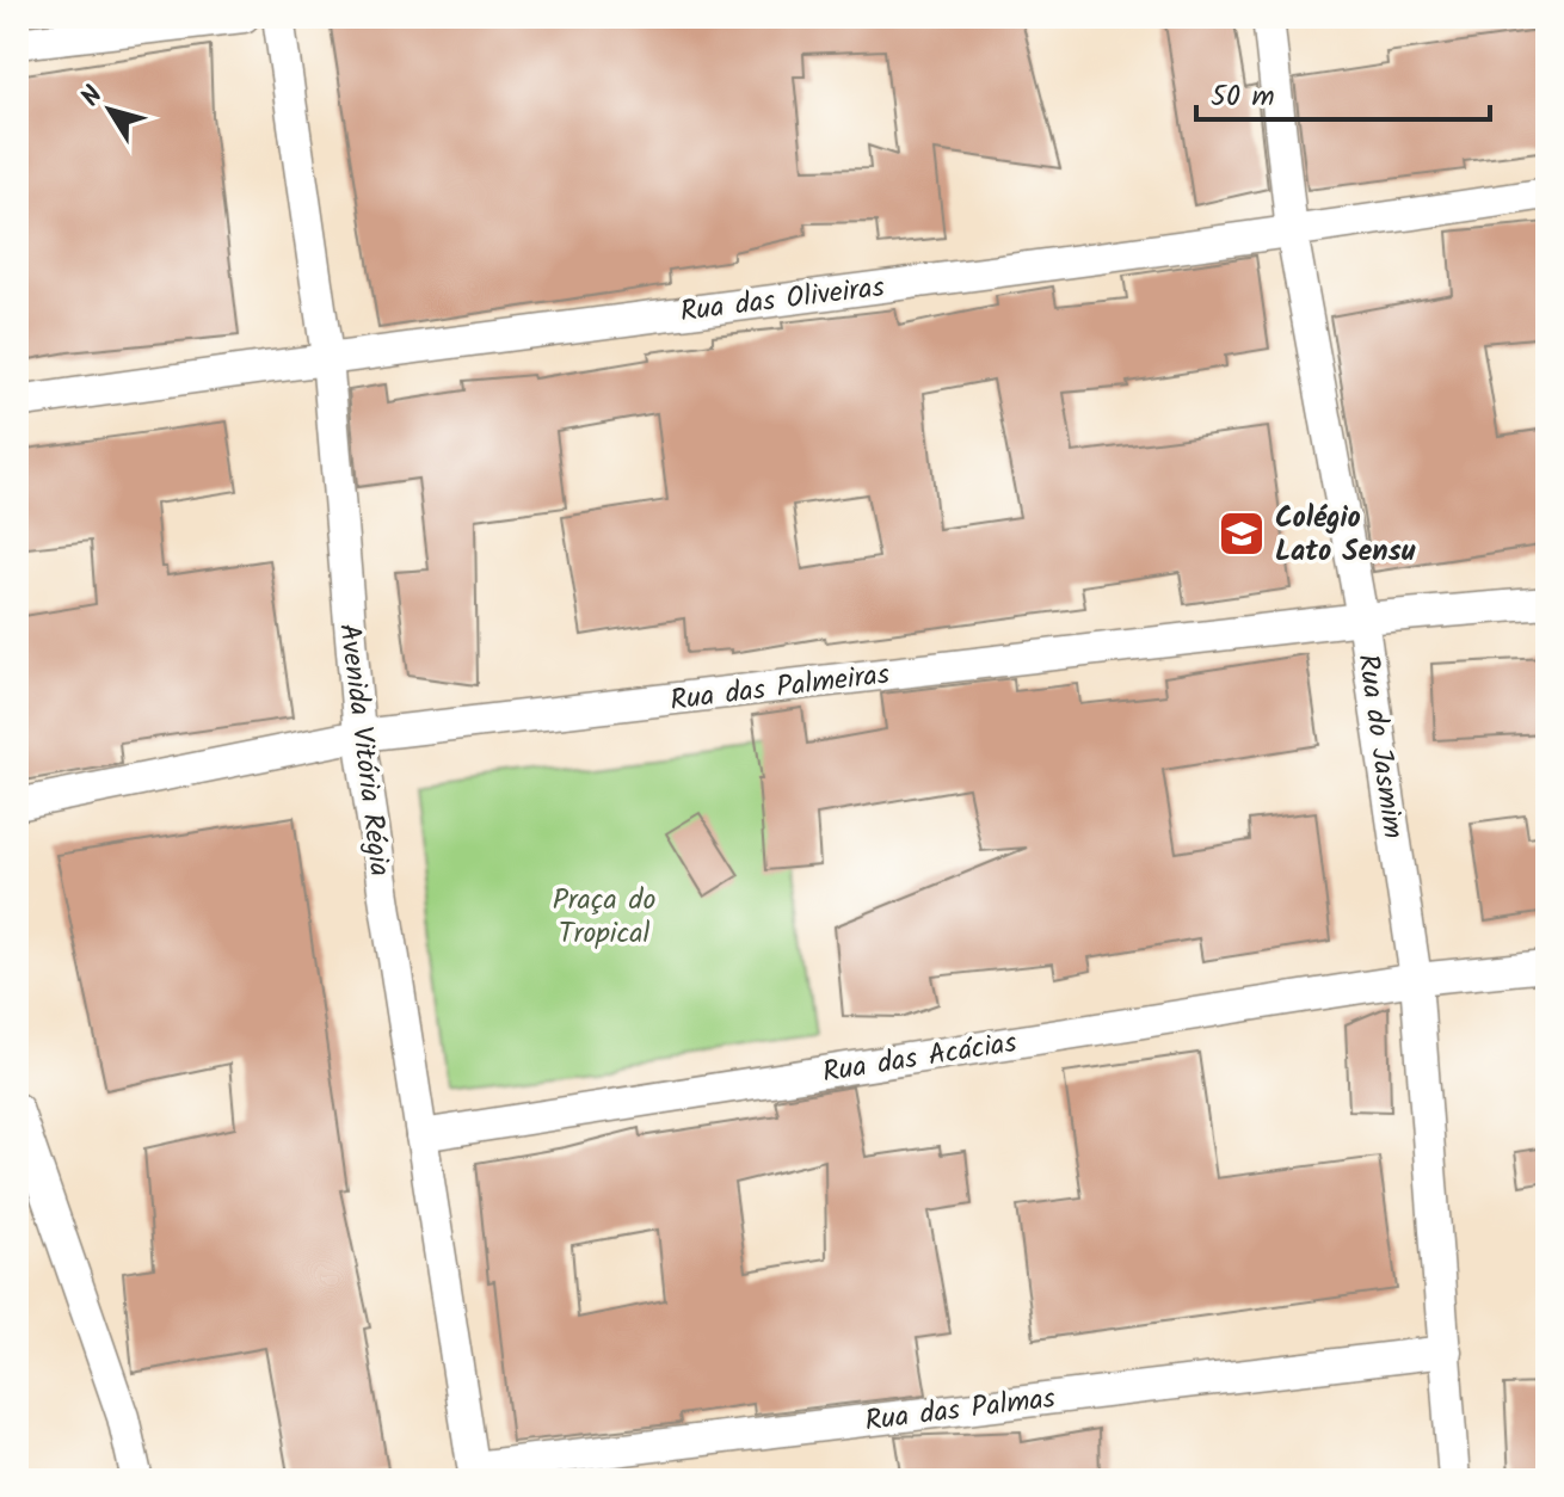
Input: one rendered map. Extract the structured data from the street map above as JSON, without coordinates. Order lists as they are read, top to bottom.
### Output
{
  "streets": {
    "street": [
      "Rua das Oliveiras",
      "Rua das Palmeiras",
      "Rua do Jasmim",
      "Avenida Vitória Régia",
      "Rua das Acácias",
      "Rua das Palmas"
    ]
  },
  "crossings": [
    ["Rua das Oliveiras", "Rua do Jasmim"],
    ["Rua das Oliveiras", "Avenida Vitória Régia"],
    ["Rua das Palmeiras", "Rua do Jasmim"],
    ["Rua das Palmeiras", "Avenida Vitória Régia"],
    ["Rua do Jasmim", "Rua das Acácias"],
    ["Rua do Jasmim", "Rua das Palmas"],
    ["Avenida Vitória Régia", "Rua das Acácias"],
    ["Avenida Vitória Régia", "Rua das Palmas"]
  ],
  "parks": ["Praça do Tropical"],
  "places": {
    "school or university": ["Colégio Lato Sensu"]
  },
  "scale_bar": "50 m",
  "north": "top left"
}
